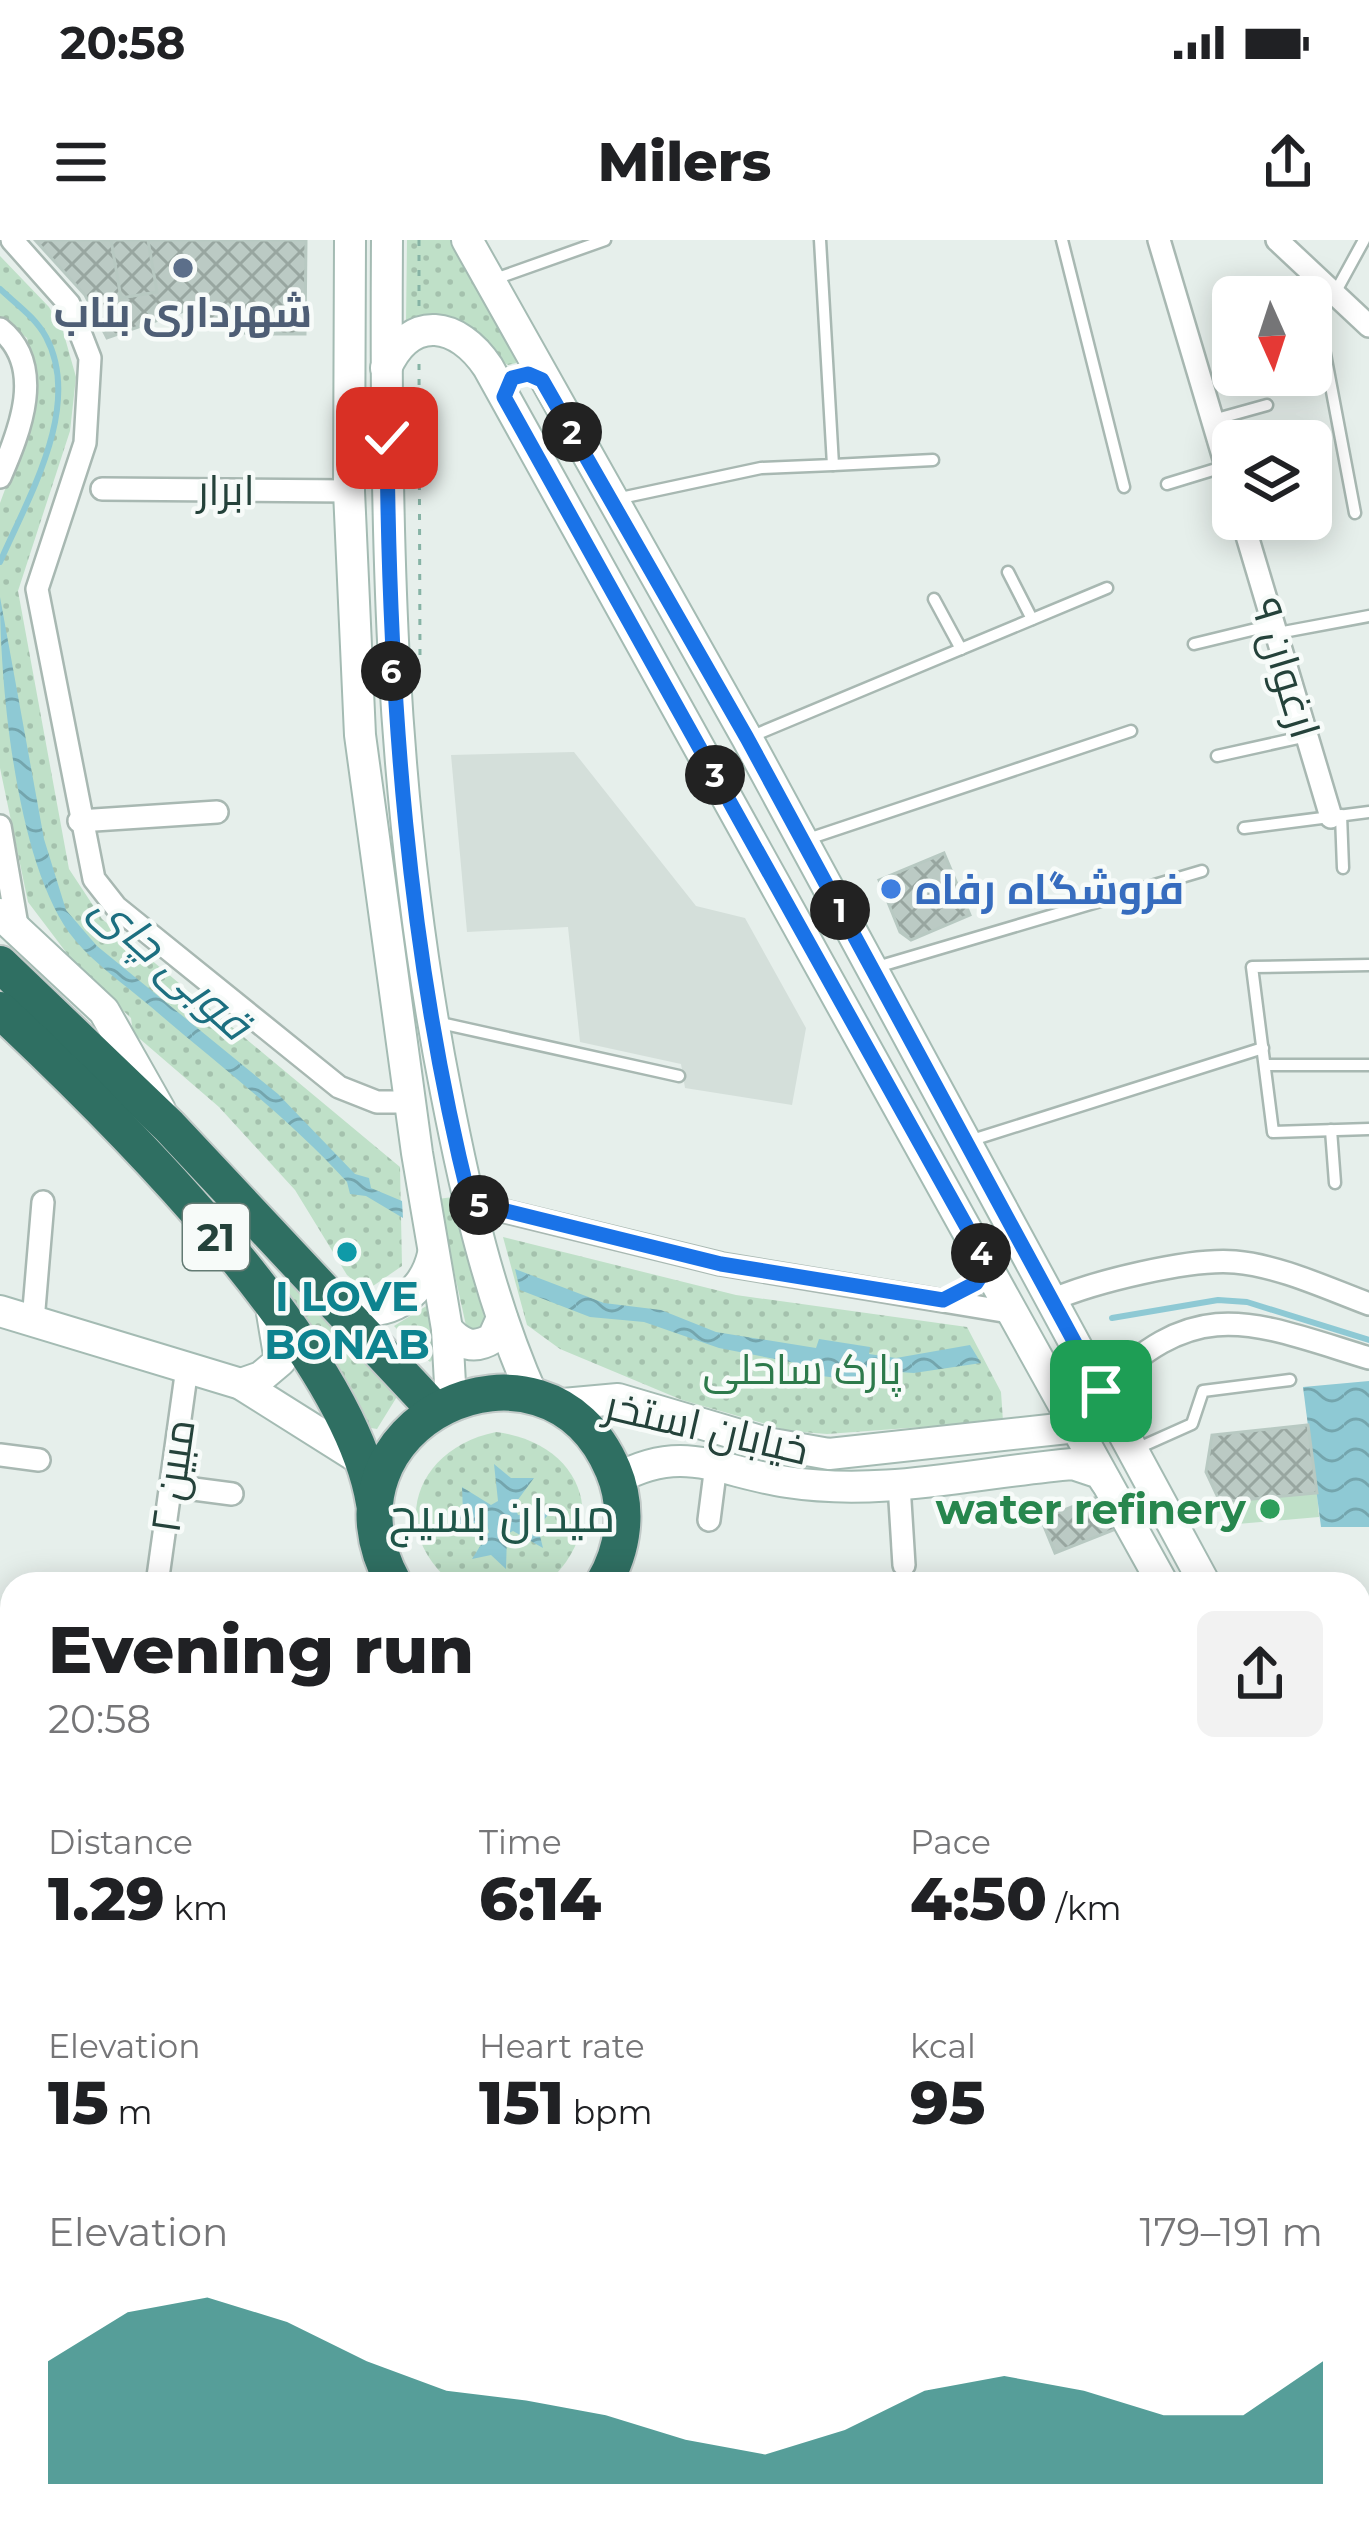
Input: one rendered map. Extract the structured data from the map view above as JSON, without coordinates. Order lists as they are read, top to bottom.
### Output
{
  "streets": {
    "highway": ["21"],
    "street": [
      "ابرار",
      "ارغوان ۹",
      "خیابان استخر",
      "مبین ۲"
    ]
  },
  "districts": ["میدان بسیج"],
  "water": ["قوبی چای"],
  "parks": ["پارک ساحلی"],
  "places": [
    "شهرداری بناب",
    "فروشگاه رفاه",
    "I LOVE BONAB",
    "water refinery"
  ],
  "north": "bottom",
  "page": {
    "status": "20:58",
    "header": "Milers",
    "pins": [
      "2",
      "6",
      "3",
      "1",
      "5",
      "4"
    ],
    "heading": ["Evening run", "20:58"],
    "stats": [
      ["Distance", "1.29 km"],
      ["Time", "6:14"],
      ["Pace", "4:50 /km"],
      ["Elevation", "15 m"],
      ["Heart rate", "151 bpm"],
      ["kcal", "95"]
    ],
    "chart": ["Elevation", "179–191 m"]
  }
}
